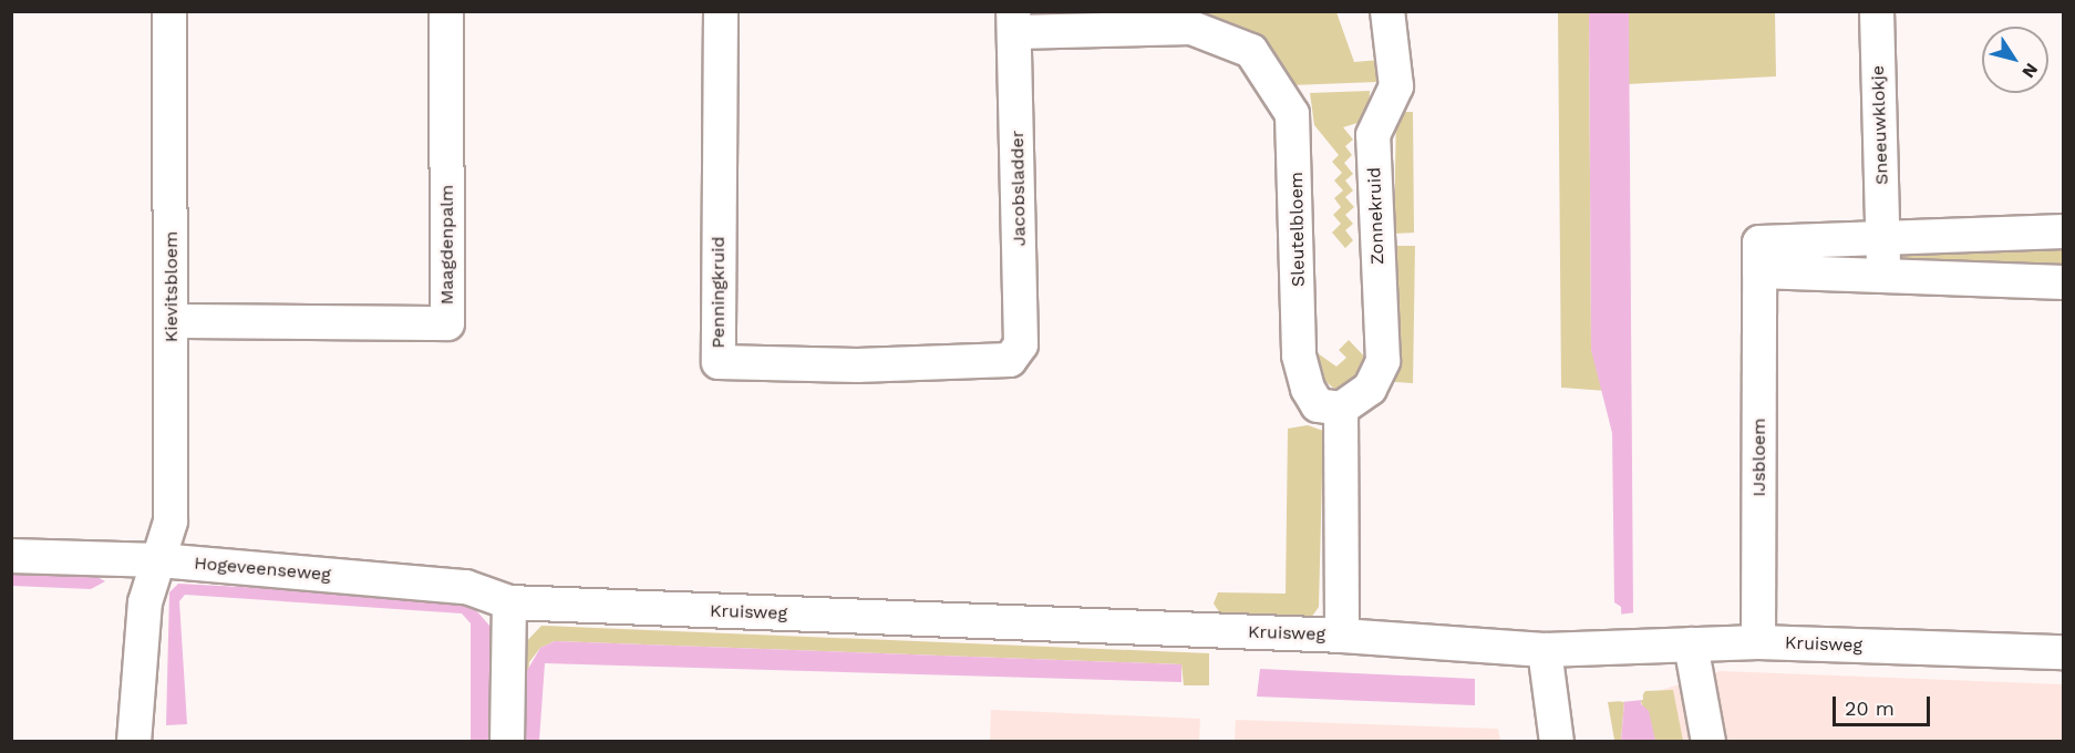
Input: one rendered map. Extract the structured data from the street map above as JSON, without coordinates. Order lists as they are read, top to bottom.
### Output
{
  "streets": {
    "street": [
      "Sneeuwklokje",
      "Jacobsladder",
      "Zonnekruid",
      "Sleutelbloem",
      "Maagdenpalm",
      "Kievitsbloem",
      "Penningkruid",
      "IJsbloem",
      "Hogeveenseweg",
      "Kruisweg"
    ]
  },
  "crossings": [
    ["Sneeuwklokje", "IJsbloem"],
    ["Jacobsladder", "Sleutelbloem"],
    ["Jacobsladder", "Penningkruid"],
    ["Zonnekruid", "Sleutelbloem"],
    ["Maagdenpalm", "Kievitsbloem"],
    ["Kievitsbloem", "Hogeveenseweg"],
    ["IJsbloem", "Kruisweg"],
    ["Hogeveenseweg", "Kruisweg"]
  ],
  "scale_bar": "20 m",
  "north": "bottom right"
}
